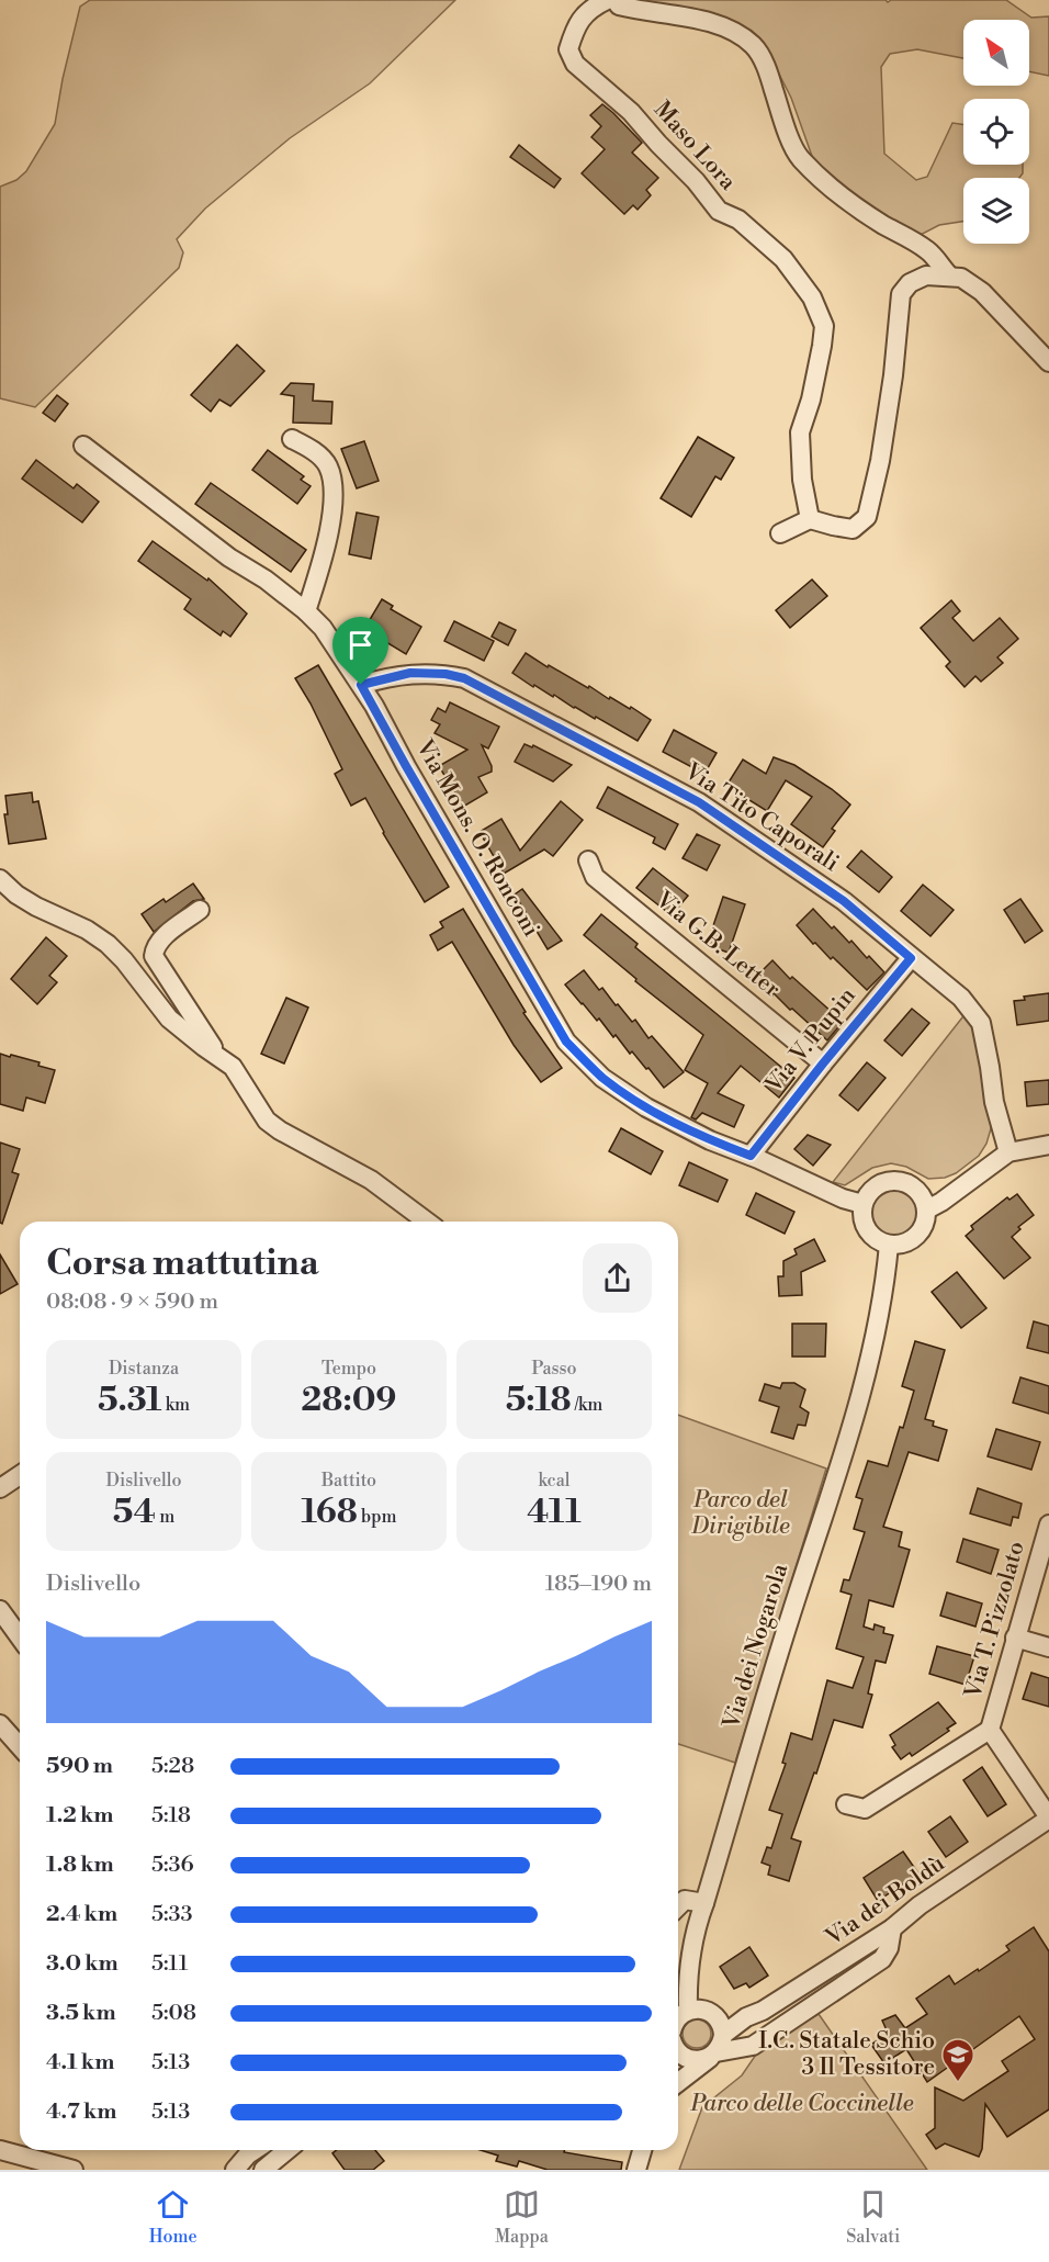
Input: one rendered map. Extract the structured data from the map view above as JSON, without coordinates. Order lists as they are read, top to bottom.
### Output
{
  "streets": {
    "street": [
      "Maso Lora",
      "Via Tito Caporali",
      "Via Mons. O. Ronconi",
      "Via G.B. Letter",
      "Via V. Pupin",
      "Via T. Pizzolato",
      "Via dei Nogarola",
      "Via dei Boldù"
    ]
  },
  "crossings": [
    ["Via Tito Caporali", "Via Mons. O. Ronconi"],
    ["Via Tito Caporali", "Via V. Pupin"],
    ["Via Mons. O. Ronconi", "Via V. Pupin"],
    ["Via Mons. O. Ronconi", "Via dei Nogarola"],
    ["Via G.B. Letter", "Via V. Pupin"],
    ["Via T. Pizzolato", "Via dei Boldù"],
    ["Via dei Nogarola", "Via dei Boldù"]
  ],
  "parks": ["Parco del Dirigibile", "Parco delle Coccinelle"],
  "places": {
    "school or university": ["I.C. Statale Schio 3 Il Tessitore"]
  },
  "north": "top left",
  "page": {
    "heading": ["Corsa mattutina", "08:08 · 9 × 590 m"],
    "stats": [
      ["Distanza", "5.31 km"],
      ["Tempo", "28:09"],
      ["Passo", "5:18 /km"],
      ["Dislivello", "54 m"],
      ["Battito", "168 bpm"],
      ["kcal", "411"]
    ],
    "chart": ["Dislivello", "185–190 m"],
    "list": [
      {
        "name": "590 m",
        "note": "5:28"
      },
      {
        "name": "1.2 km",
        "note": "5:18"
      },
      {
        "name": "1.8 km",
        "note": "5:36"
      },
      {
        "name": "2.4 km",
        "note": "5:33"
      },
      {
        "name": "3.0 km",
        "note": "5:11"
      },
      {
        "name": "3.5 km",
        "note": "5:08"
      },
      {
        "name": "4.1 km",
        "note": "5:13"
      },
      {
        "name": "4.7 km",
        "note": "5:13"
      }
    ],
    "tabs": ["Home", "Mappa", "Salvati"]
  }
}
